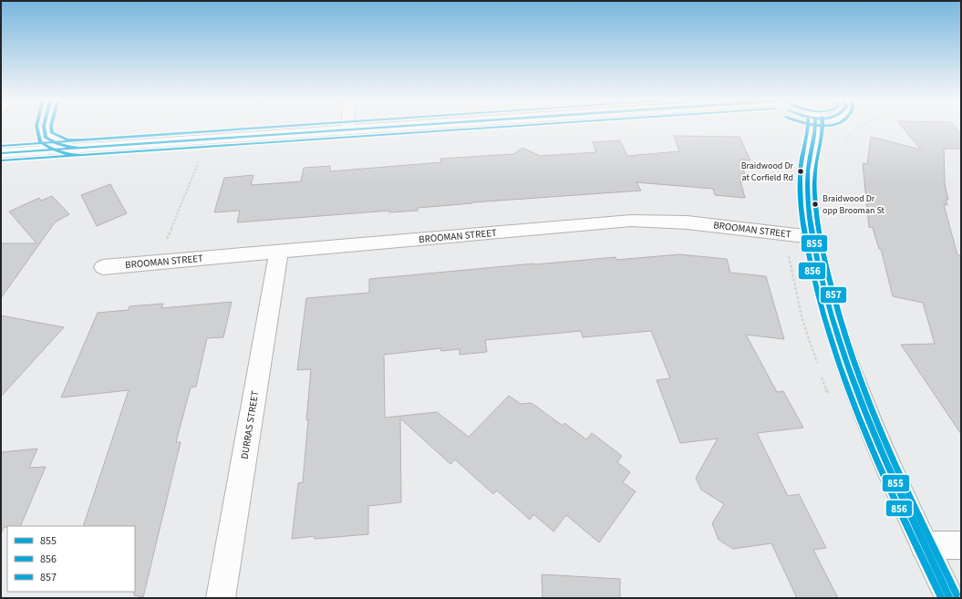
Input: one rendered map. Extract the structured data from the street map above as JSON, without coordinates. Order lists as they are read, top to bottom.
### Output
{
  "streets": {
    "street": ["BROOMAN STREET", "DURRAS STREET"]
  },
  "crossings": [
    ["BROOMAN STREET", "DURRAS STREET"]
  ],
  "places": ["Braidwood Dr at Corfield Rd", "Braidwood Dr opp Brooman St"],
  "lines": ["transit line 855", "transit line 856", "transit line 857"],
  "legend": ["855", "856", "857"]
}
